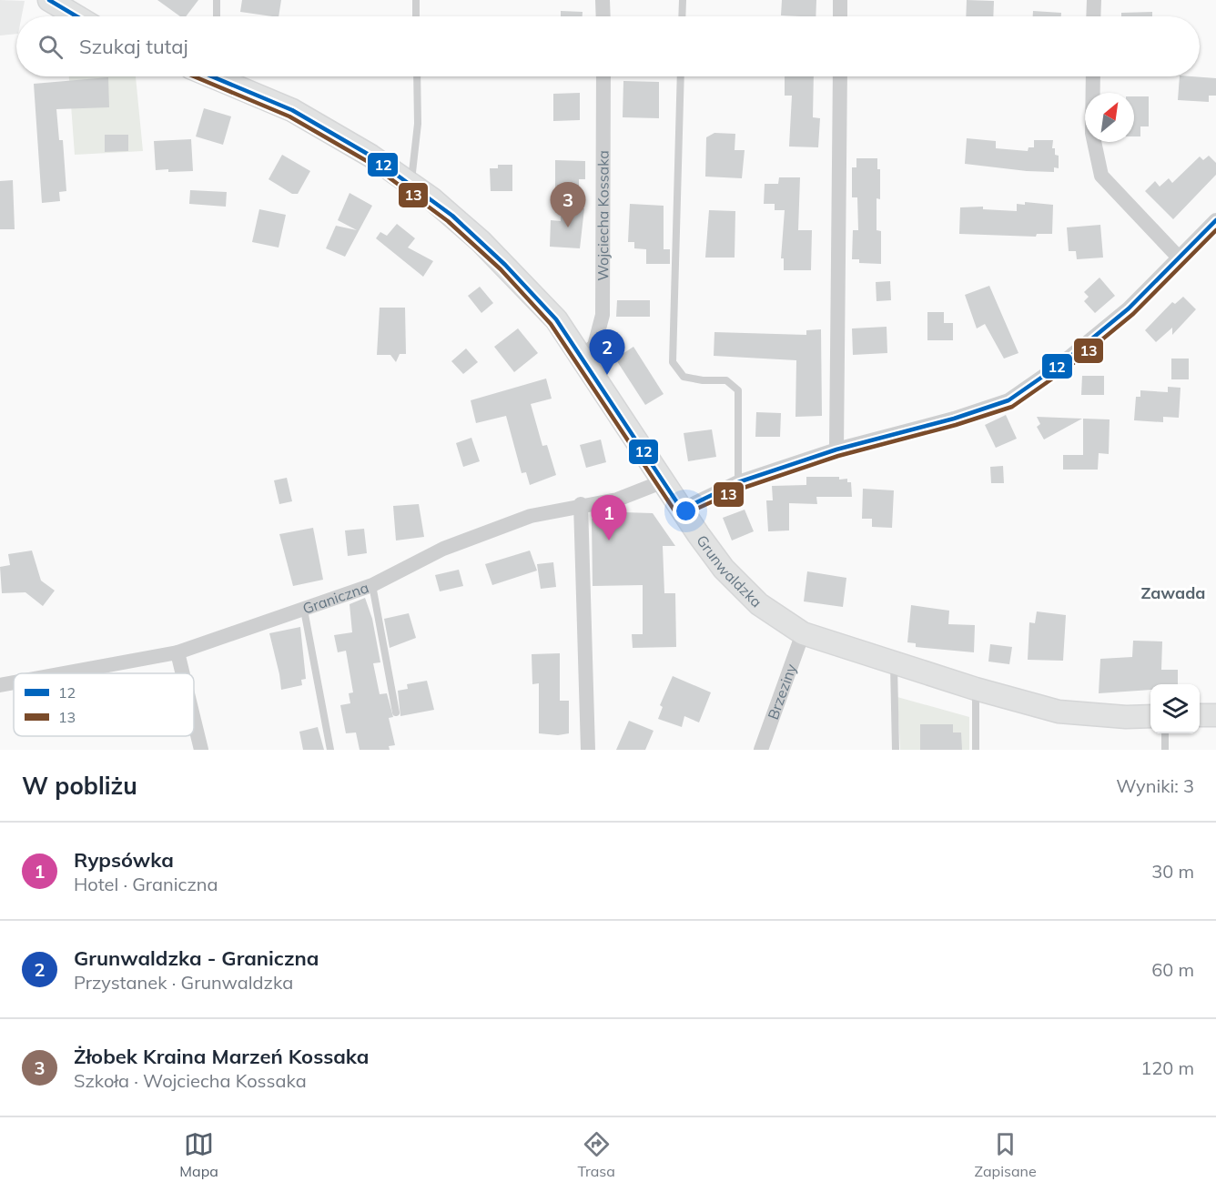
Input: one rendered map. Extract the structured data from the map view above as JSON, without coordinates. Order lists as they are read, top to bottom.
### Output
{
  "streets": {
    "street": [
      "Wojciecha Kossaka",
      "Grunwaldzka",
      "Graniczna",
      "Brzeziny"
    ]
  },
  "crossings": [
    ["Wojciecha Kossaka", "Grunwaldzka"],
    ["Grunwaldzka", "Graniczna"],
    ["Grunwaldzka", "Brzeziny"]
  ],
  "districts": ["Zawada"],
  "lines": ["transit line 12", "transit line 13"],
  "legend": ["12", "13"],
  "north": "top right",
  "page": {
    "search": "Szukaj tutaj",
    "pins": ["3", "2", "1"],
    "heading": ["W pobliżu", "Wyniki: 3"],
    "list": [
      {
        "mark": "1",
        "name": "Rypsówka",
        "note": "Hotel · Graniczna",
        "value": "30 m"
      },
      {
        "mark": "2",
        "name": "Grunwaldzka - Graniczna",
        "note": "Przystanek · Grunwaldzka",
        "value": "60 m"
      },
      {
        "mark": "3",
        "name": "Żłobek Kraina Marzeń Kossaka",
        "note": "Szkoła · Wojciecha Kossaka",
        "value": "120 m"
      }
    ],
    "nav": ["Mapa", "Trasa", "Zapisane"]
  }
}
